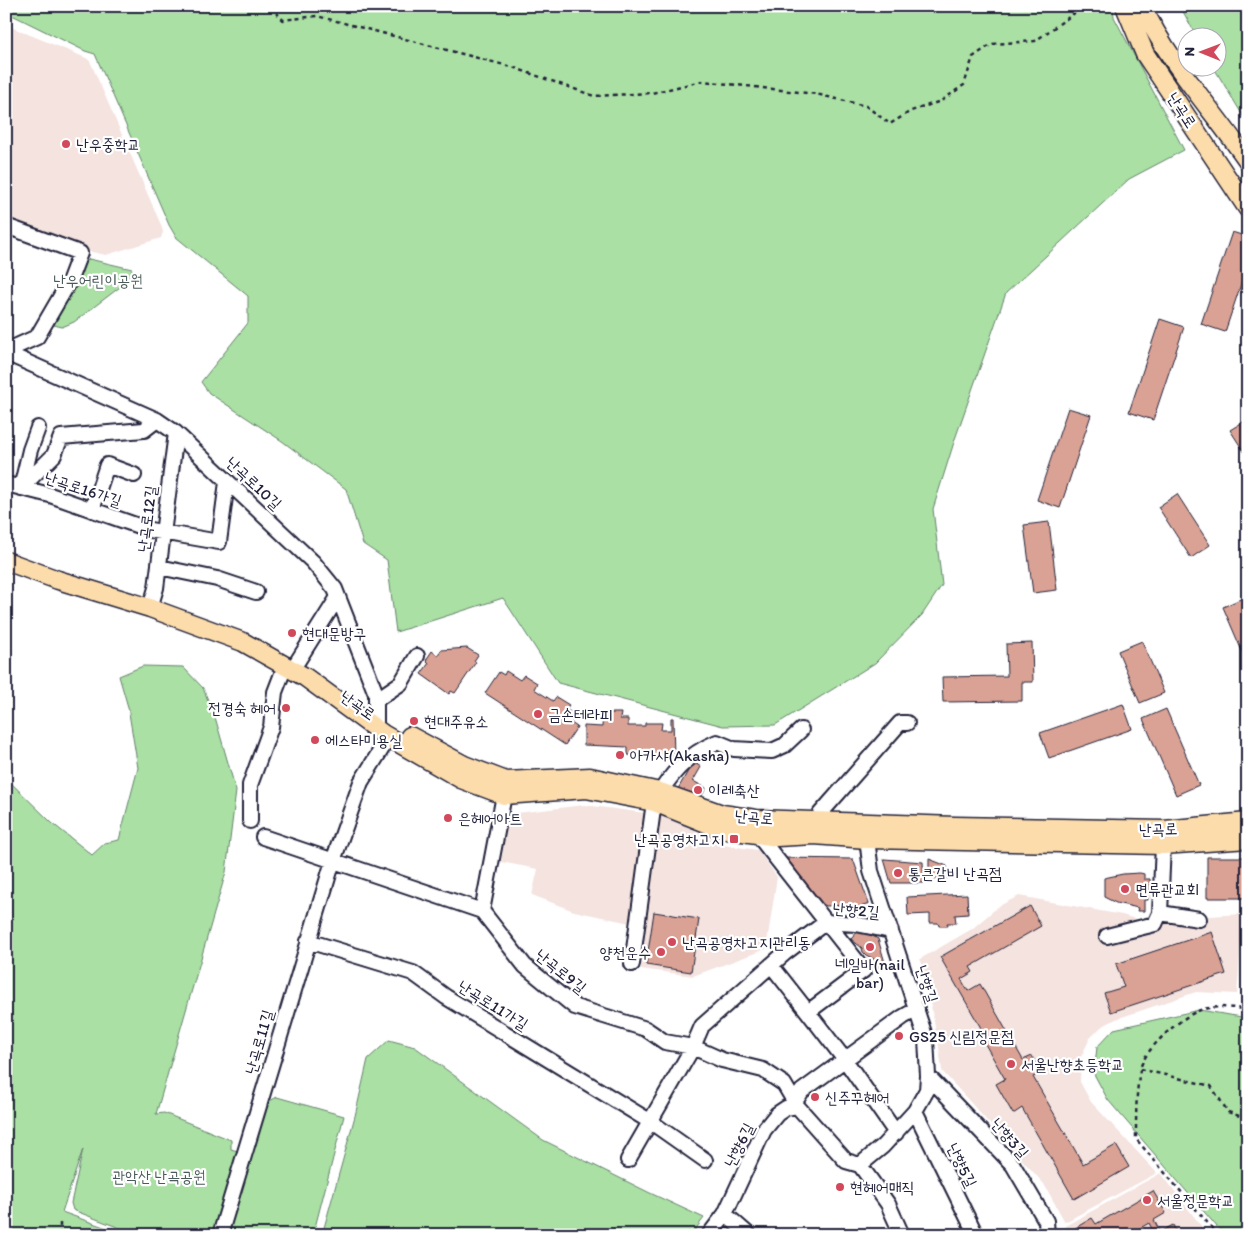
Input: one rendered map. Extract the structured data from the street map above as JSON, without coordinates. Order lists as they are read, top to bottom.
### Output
{
  "streets": {
    "main road": ["난곡로"],
    "street": [
      "난곡로10길",
      "난곡로16가길",
      "난곡로12길",
      "난향2길",
      "난곡로9길",
      "난향길",
      "난곡로11가길",
      "난곡로11길",
      "난향3길",
      "난향6길",
      "난향5길"
    ]
  },
  "crossings": [
    ["난곡로", "난곡로10길"],
    ["난곡로", "난곡로12길"],
    ["난곡로", "난향길"],
    ["난곡로", "난곡로11길"],
    ["난곡로10길", "난곡로16가길"],
    ["난곡로10길", "난곡로12길"],
    ["난곡로10길", "난곡로11길"],
    ["난곡로16가길", "난곡로12길"],
    ["난향2길", "난곡로9길"],
    ["난향2길", "난향길"],
    ["난곡로9길", "난향6길"],
    ["난향길", "난향3길"],
    ["난향길", "난향5길"],
    ["난곡로11가길", "난곡로11길"]
  ],
  "parks": ["난우어린이공원", "관악산 난곡공원"],
  "places": {
    "other": [
      "난우중학교",
      "현대문방구",
      "전경숙 헤어",
      "금손테라피",
      "현대주유소",
      "에스타미용실",
      "아카샤(Akasha)",
      "이레축산",
      "은헤어아트",
      "통큰갈비 난곡점",
      "면류관교회",
      "난곡공영차고지관리동",
      "네일바(nail bar)",
      "양천운수",
      "GS25 신림정문점",
      "서울난향초등학교",
      "신주꾸헤어",
      "현헤어매직",
      "서울정문학교"
    ],
    "transit": ["난곡공영차고지"]
  },
  "north": "left"
}
